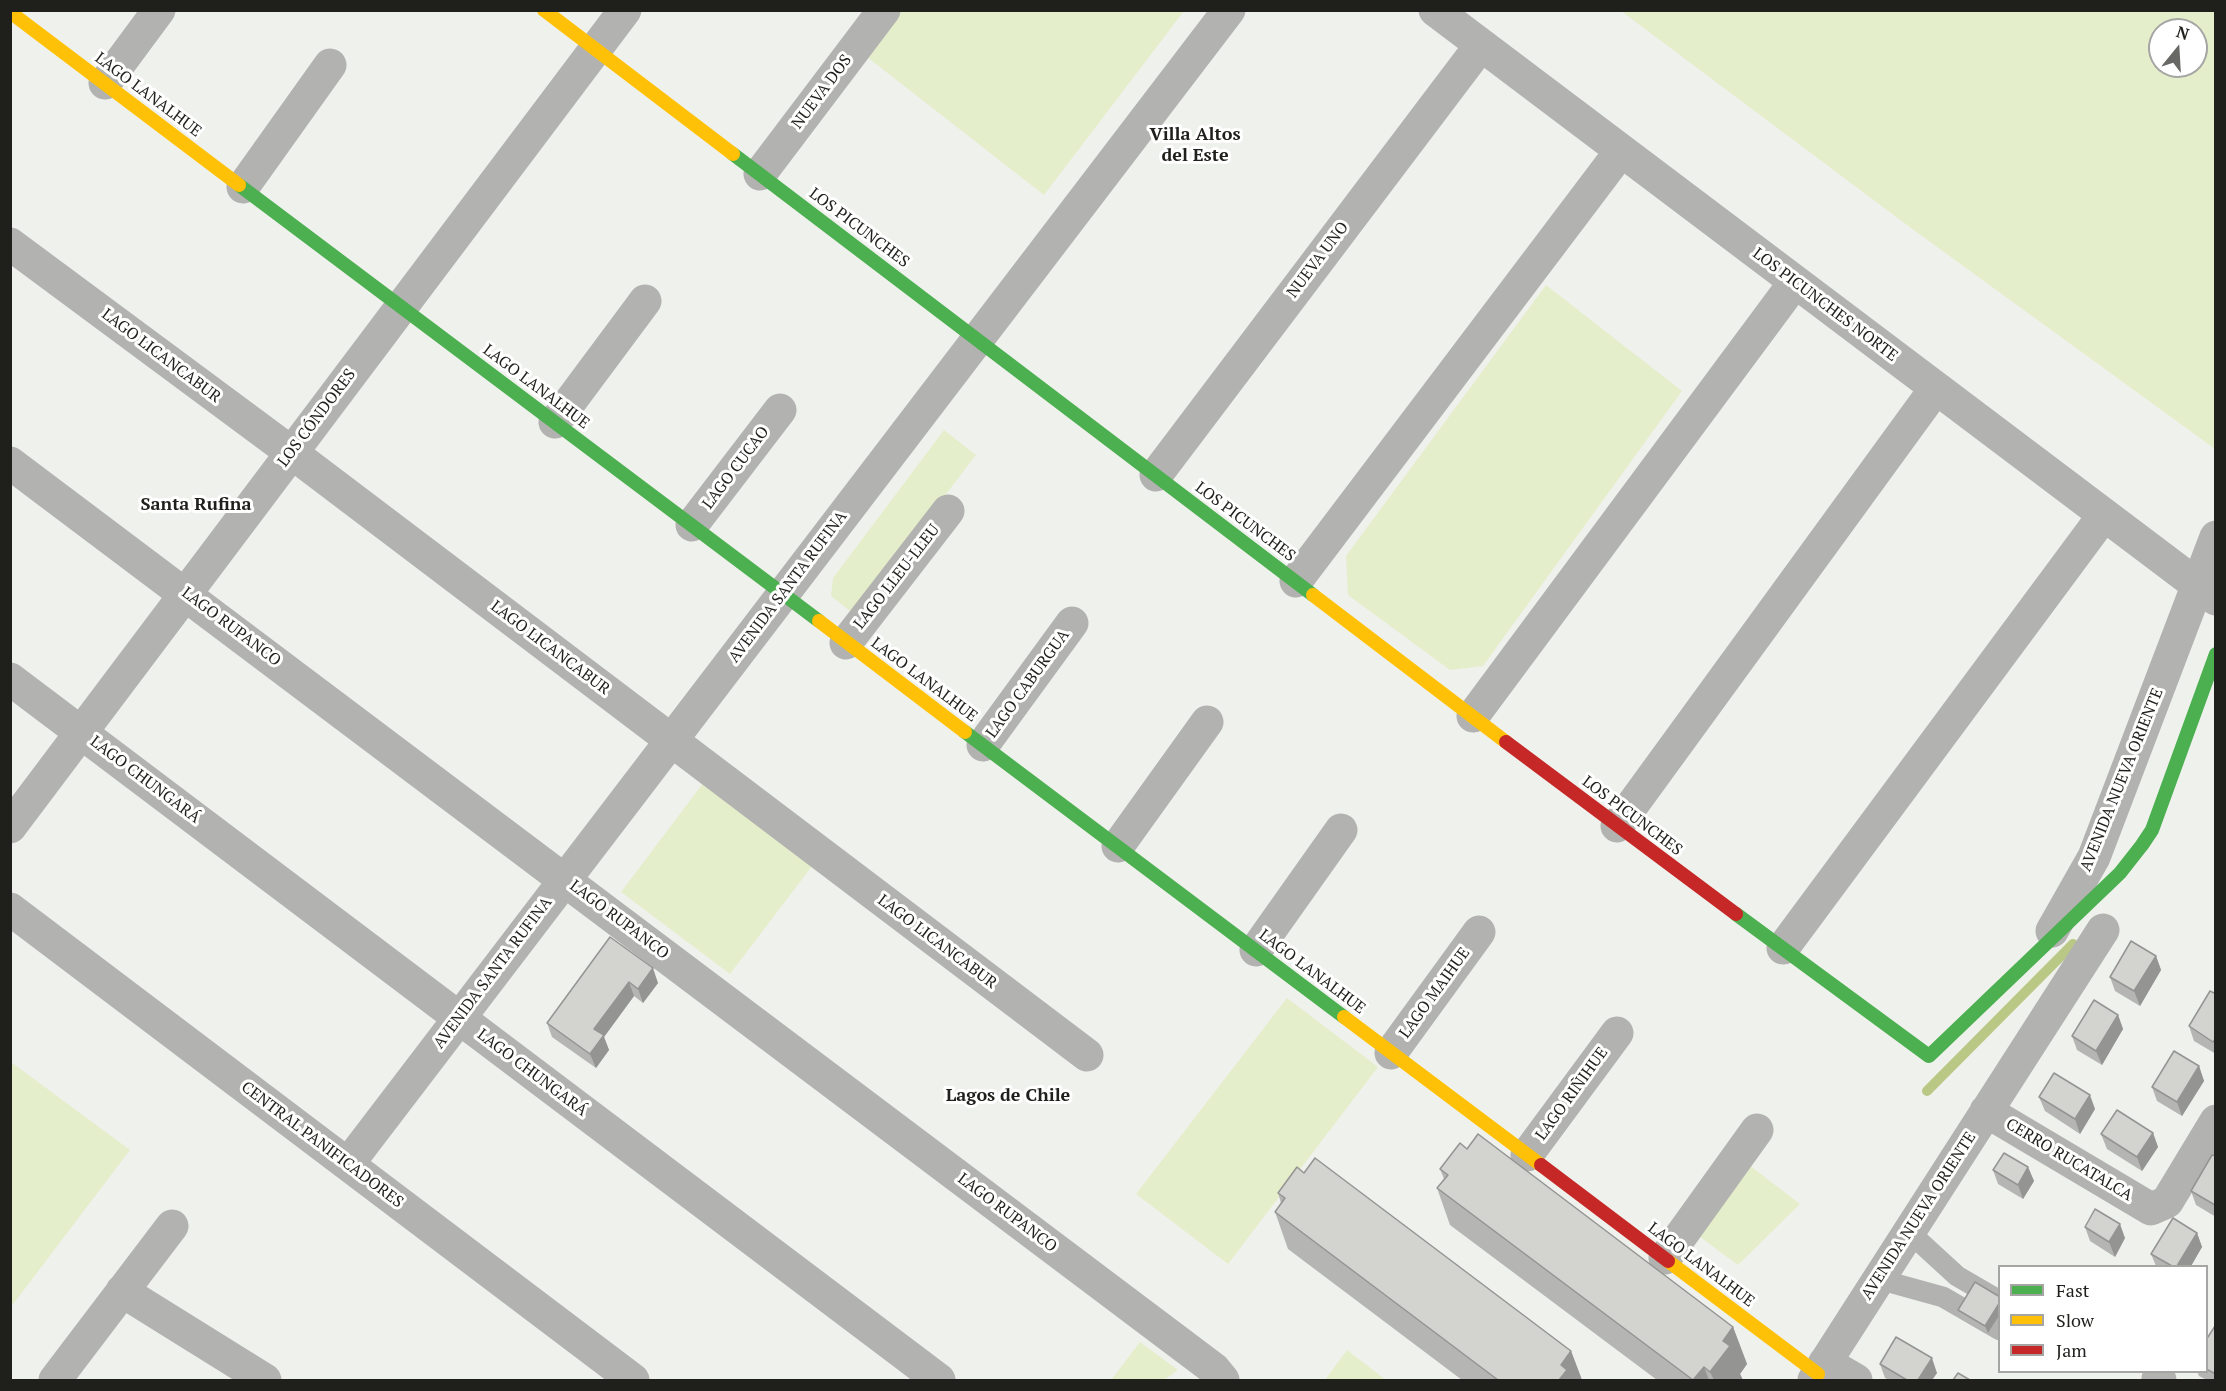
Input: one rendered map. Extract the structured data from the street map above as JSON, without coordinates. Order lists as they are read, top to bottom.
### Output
{
  "streets": {
    "street": [
      "NUEVA DOS",
      "LAGO LANALHUE",
      "LOS PICUNCHES",
      "NUEVA UNO",
      "LOS PICUNCHES NORTE",
      "LAGO LICANCABUR",
      "LOS CÓNDORES",
      "LAGO CUCAO",
      "LAGO LLEU-LLEU",
      "AVENIDA SANTA RUFINA",
      "LAGO RUPANCO",
      "LAGO CABURGUA",
      "LAGO CHUNGARÁ",
      "AVENIDA NUEVA ORIENTE",
      "LAGO MAIHUE",
      "LAGO RIÑIHUE",
      "CENTRAL PANIFICADORES",
      "CERRO RUCATALCA"
    ]
  },
  "crossings": [
    ["NUEVA DOS", "LOS PICUNCHES"],
    ["LAGO LANALHUE", "LOS CÓNDORES"],
    ["LAGO LANALHUE", "LAGO CUCAO"],
    ["LAGO LANALHUE", "LAGO LLEU-LLEU"],
    ["LAGO LANALHUE", "AVENIDA SANTA RUFINA"],
    ["LAGO LANALHUE", "LAGO CABURGUA"],
    ["LAGO LANALHUE", "AVENIDA NUEVA ORIENTE"],
    ["LAGO LANALHUE", "LAGO MAIHUE"],
    ["LAGO LANALHUE", "LAGO RIÑIHUE"],
    ["LOS PICUNCHES", "NUEVA UNO"],
    ["LOS PICUNCHES", "LOS CÓNDORES"],
    ["LOS PICUNCHES", "AVENIDA SANTA RUFINA"],
    ["LOS PICUNCHES", "AVENIDA NUEVA ORIENTE"],
    ["NUEVA UNO", "LOS PICUNCHES NORTE"],
    ["LOS PICUNCHES NORTE", "AVENIDA NUEVA ORIENTE"],
    ["LAGO LICANCABUR", "LOS CÓNDORES"],
    ["LAGO LICANCABUR", "AVENIDA SANTA RUFINA"],
    ["LOS CÓNDORES", "LAGO RUPANCO"],
    ["LOS CÓNDORES", "LAGO CHUNGARÁ"],
    ["AVENIDA SANTA RUFINA", "LAGO RUPANCO"],
    ["AVENIDA SANTA RUFINA", "LAGO CHUNGARÁ"],
    ["AVENIDA SANTA RUFINA", "CENTRAL PANIFICADORES"],
    ["AVENIDA NUEVA ORIENTE", "CERRO RUCATALCA"]
  ],
  "districts": ["Villa Altos del Este", "Santa Rufina", "Lagos de Chile"],
  "legend": ["Fast", "Slow", "Jam"],
  "north": "top"
}
